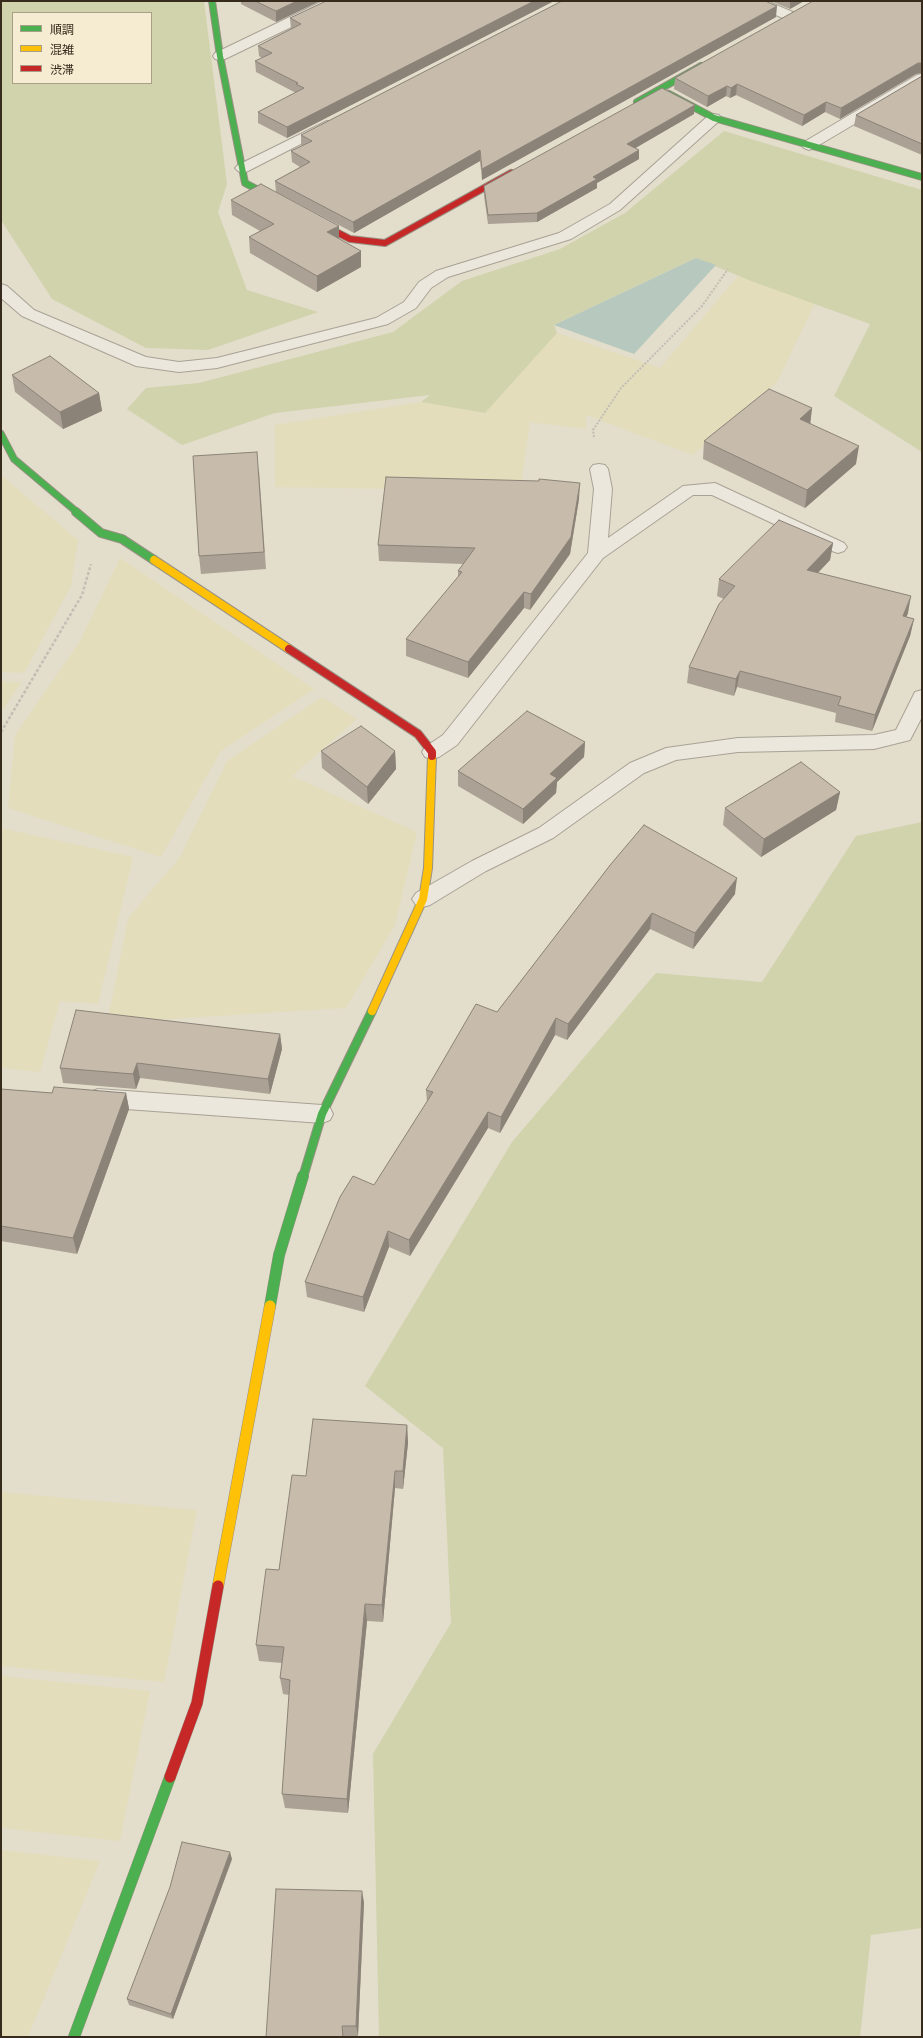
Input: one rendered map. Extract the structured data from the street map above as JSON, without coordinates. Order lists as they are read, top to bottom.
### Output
{
  "legend": ["順調", "混雑", "渋滞"]
}
